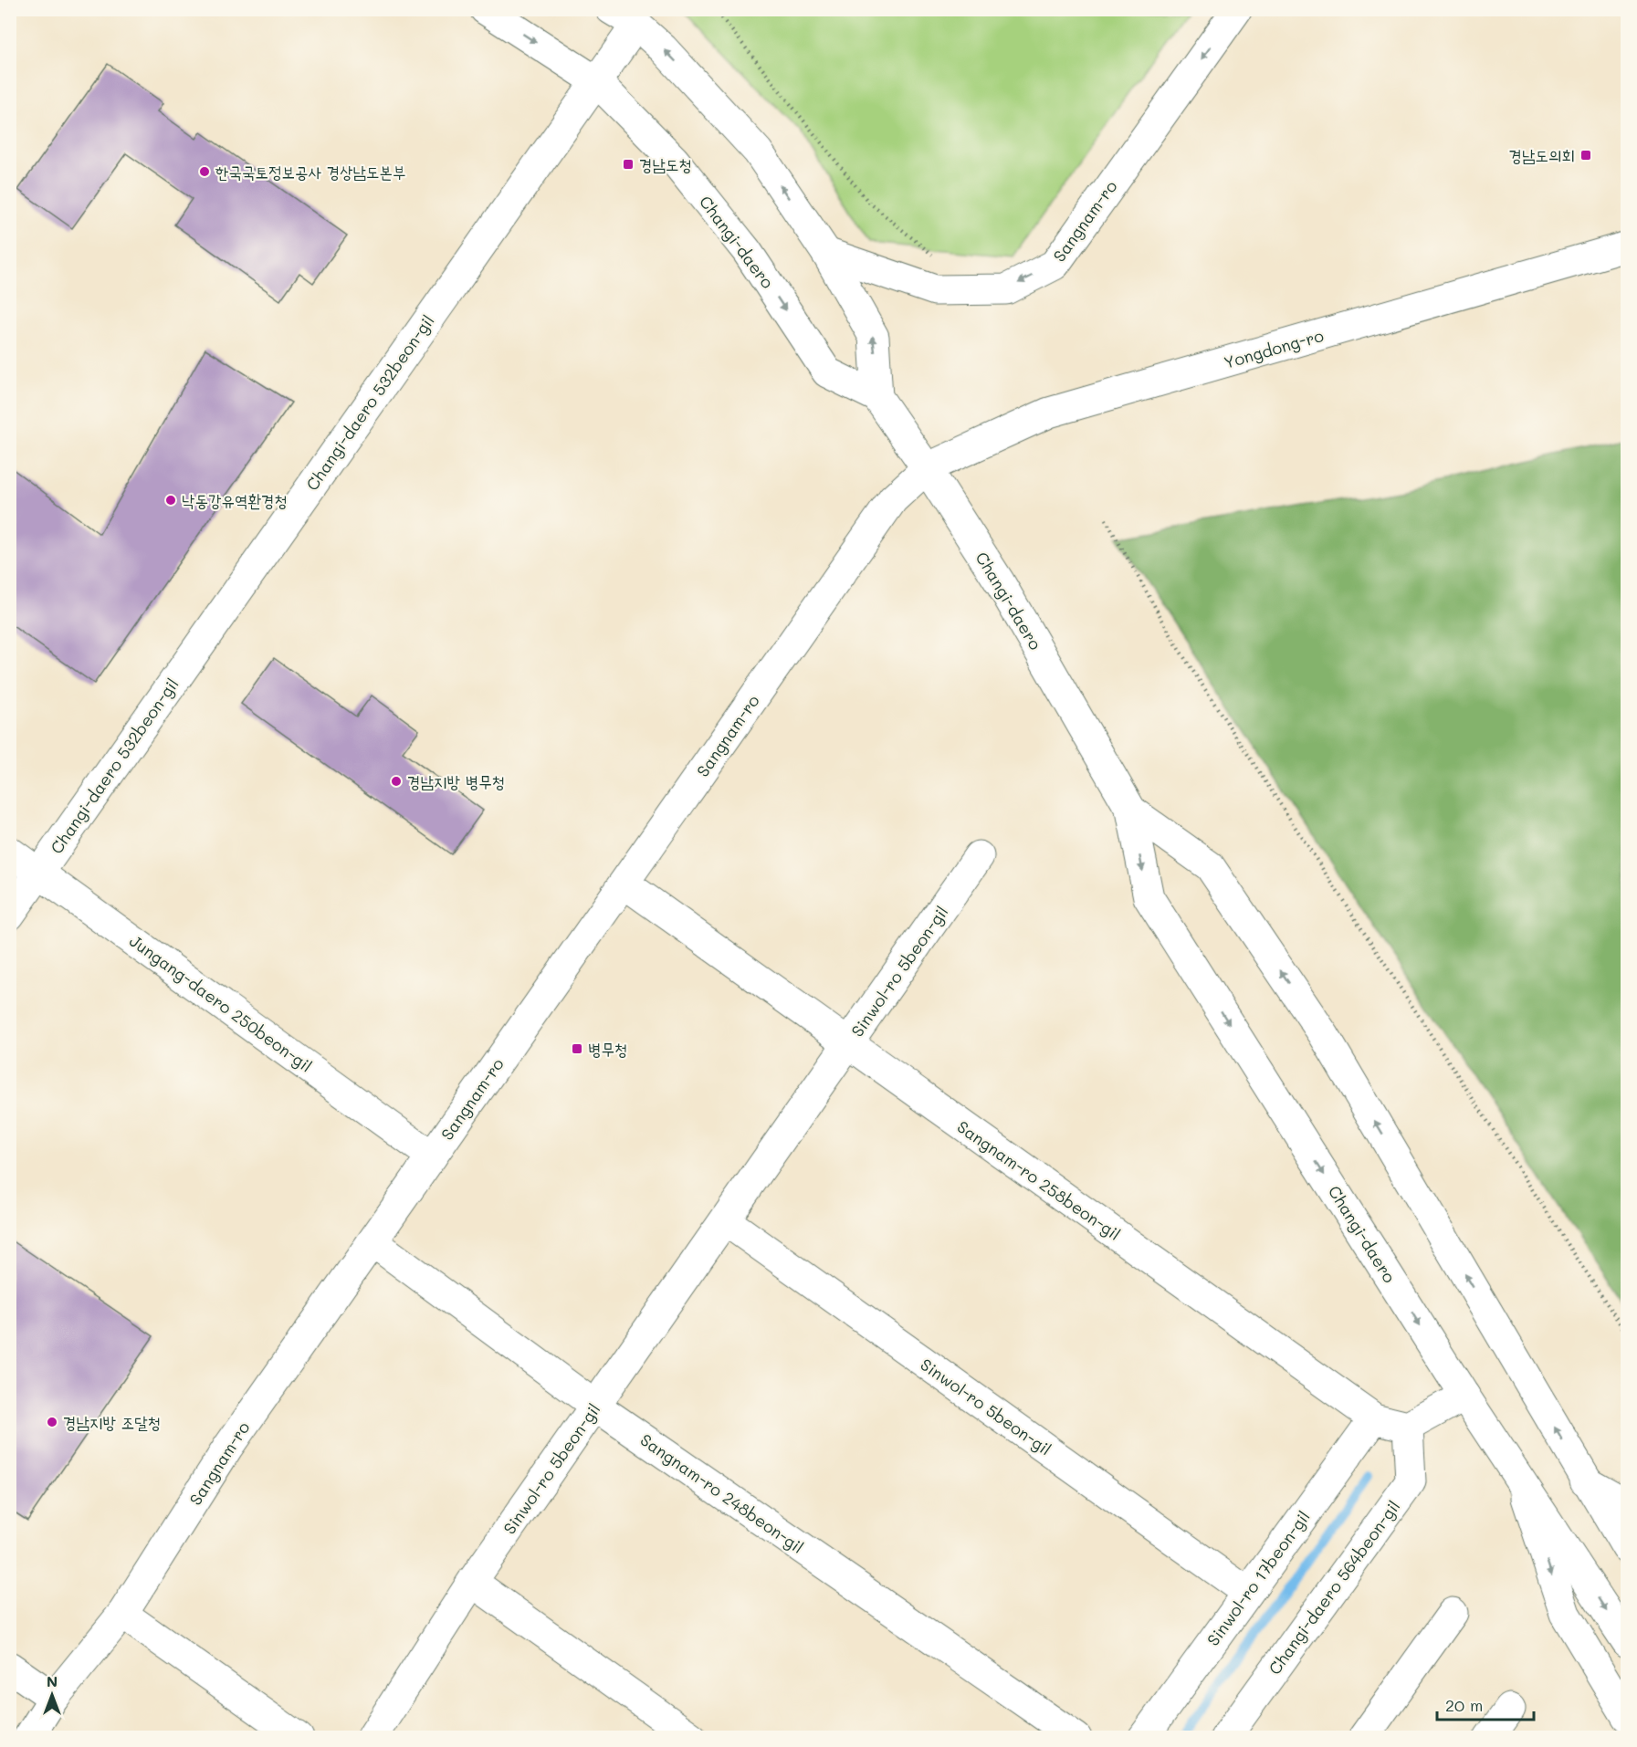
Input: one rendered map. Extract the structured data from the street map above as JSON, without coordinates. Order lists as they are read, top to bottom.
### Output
{
  "streets": {
    "street": [
      "Sangnam-ro",
      "Changi-daero",
      "Yongdong-ro",
      "Changi-daero 532beon-gil",
      "Sinwol-ro 5beon-gil",
      "Jungang-daero 250beon-gil",
      "Sangnam-ro 258beon-gil",
      "Sangnam-ro 248beon-gil",
      "Sinwol-ro 17beon-gil",
      "Changi-daero 564beon-gil"
    ]
  },
  "crossings": [
    ["Sangnam-ro", "Changi-daero"],
    ["Sangnam-ro", "Yongdong-ro"],
    ["Sangnam-ro", "Jungang-daero 250beon-gil"],
    ["Sangnam-ro", "Sangnam-ro 258beon-gil"],
    ["Sangnam-ro", "Sangnam-ro 248beon-gil"],
    ["Changi-daero", "Yongdong-ro"],
    ["Changi-daero", "Changi-daero 532beon-gil"],
    ["Changi-daero 532beon-gil", "Jungang-daero 250beon-gil"],
    ["Sinwol-ro 5beon-gil", "Sangnam-ro 258beon-gil"],
    ["Sinwol-ro 5beon-gil", "Sangnam-ro 248beon-gil"],
    ["Sinwol-ro 5beon-gil", "Sinwol-ro 17beon-gil"],
    ["Sangnam-ro 258beon-gil", "Sinwol-ro 17beon-gil"],
    ["Sangnam-ro 258beon-gil", "Changi-daero 564beon-gil"]
  ],
  "places": {
    "transit": ["경남도의회", "경남도청", "병무청"],
    "other": [
      "한국국토정보공사 경상남도본부",
      "낙동강유역환경청",
      "경남지방 병무청",
      "경남지방 조달청"
    ]
  },
  "scale_bar": "20 m",
  "north": "top"
}
